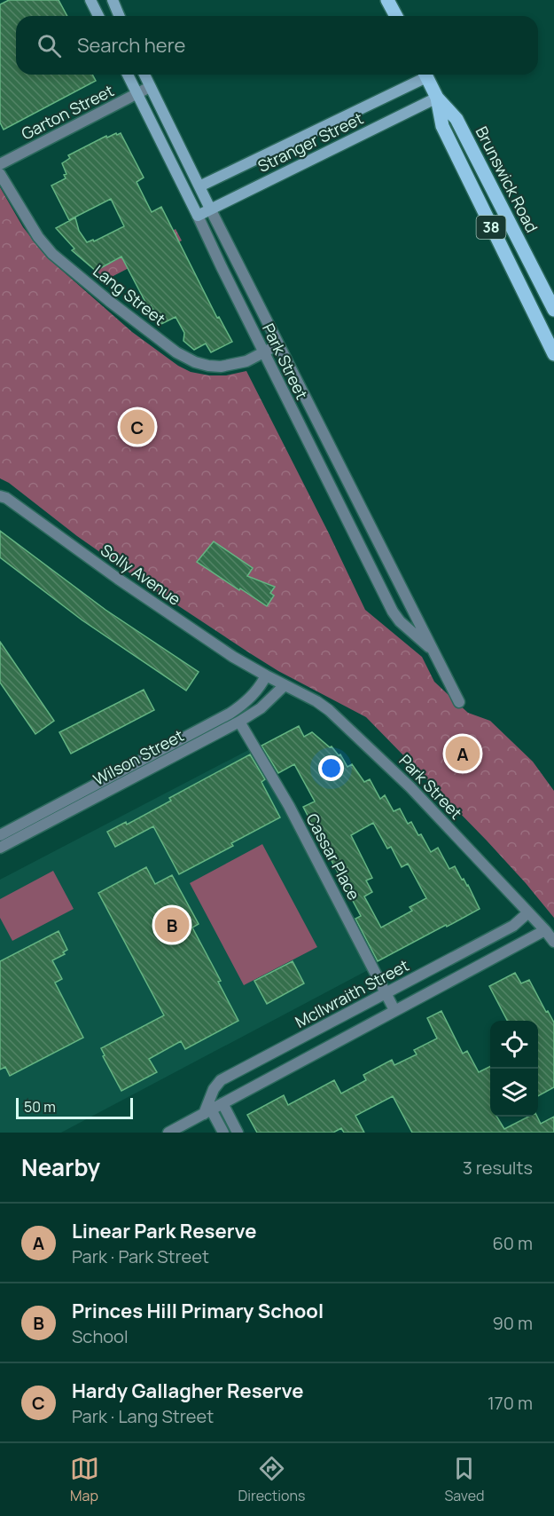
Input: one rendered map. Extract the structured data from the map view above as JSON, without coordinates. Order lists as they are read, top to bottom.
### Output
{
  "streets": {
    "main road": ["Brunswick Road", "38"],
    "street": [
      "Garton Street",
      "Stranger Street",
      "Lang Street",
      "Park Street",
      "Solly Avenue",
      "Wilson Street",
      "Cassar Place",
      "McIlwraith Street"
    ]
  },
  "crossings": [
    ["Garton Street", "Park Street"],
    ["Stranger Street", "Brunswick Road"],
    ["Stranger Street", "Park Street"],
    ["Lang Street", "Park Street"],
    ["Park Street", "Solly Avenue"],
    ["Park Street", "Wilson Street"],
    ["Park Street", "McIlwraith Street"],
    ["Solly Avenue", "Wilson Street"],
    ["Wilson Street", "Cassar Place"],
    ["Cassar Place", "McIlwraith Street"]
  ],
  "scale_bar": "50 m",
  "page": {
    "search": "Search here",
    "pins": ["C", "A", "B"],
    "scale": "50 m",
    "heading": ["Nearby", "3 results"],
    "list": [
      {
        "mark": "A",
        "name": "Linear Park Reserve",
        "note": "Park · Park Street",
        "value": "60 m"
      },
      {
        "mark": "B",
        "name": "Princes Hill Primary School",
        "note": "School",
        "value": "90 m"
      },
      {
        "mark": "C",
        "name": "Hardy Gallagher Reserve",
        "note": "Park · Lang Street",
        "value": "170 m"
      }
    ],
    "nav": ["Map", "Directions", "Saved"]
  }
}
